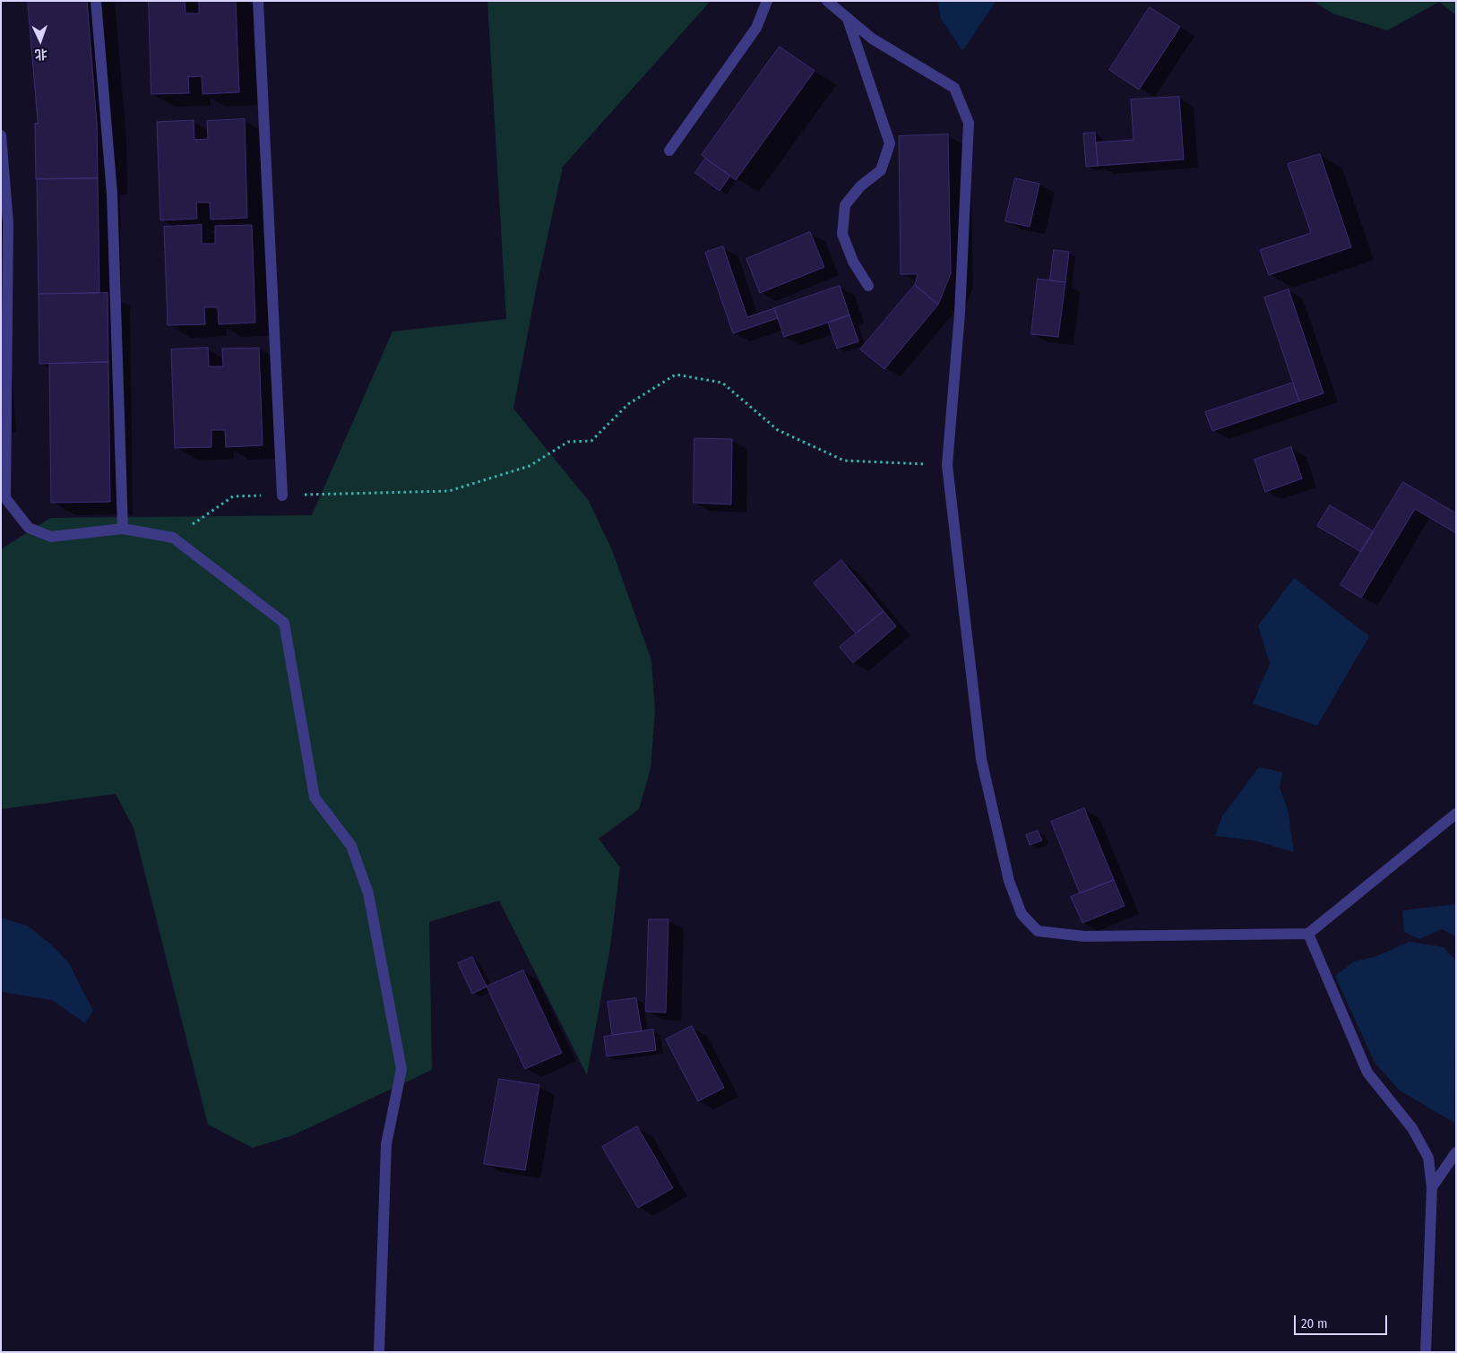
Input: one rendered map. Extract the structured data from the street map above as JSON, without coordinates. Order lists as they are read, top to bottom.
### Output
{
  "scale_bar": "20 m",
  "north": "bottom"
}
